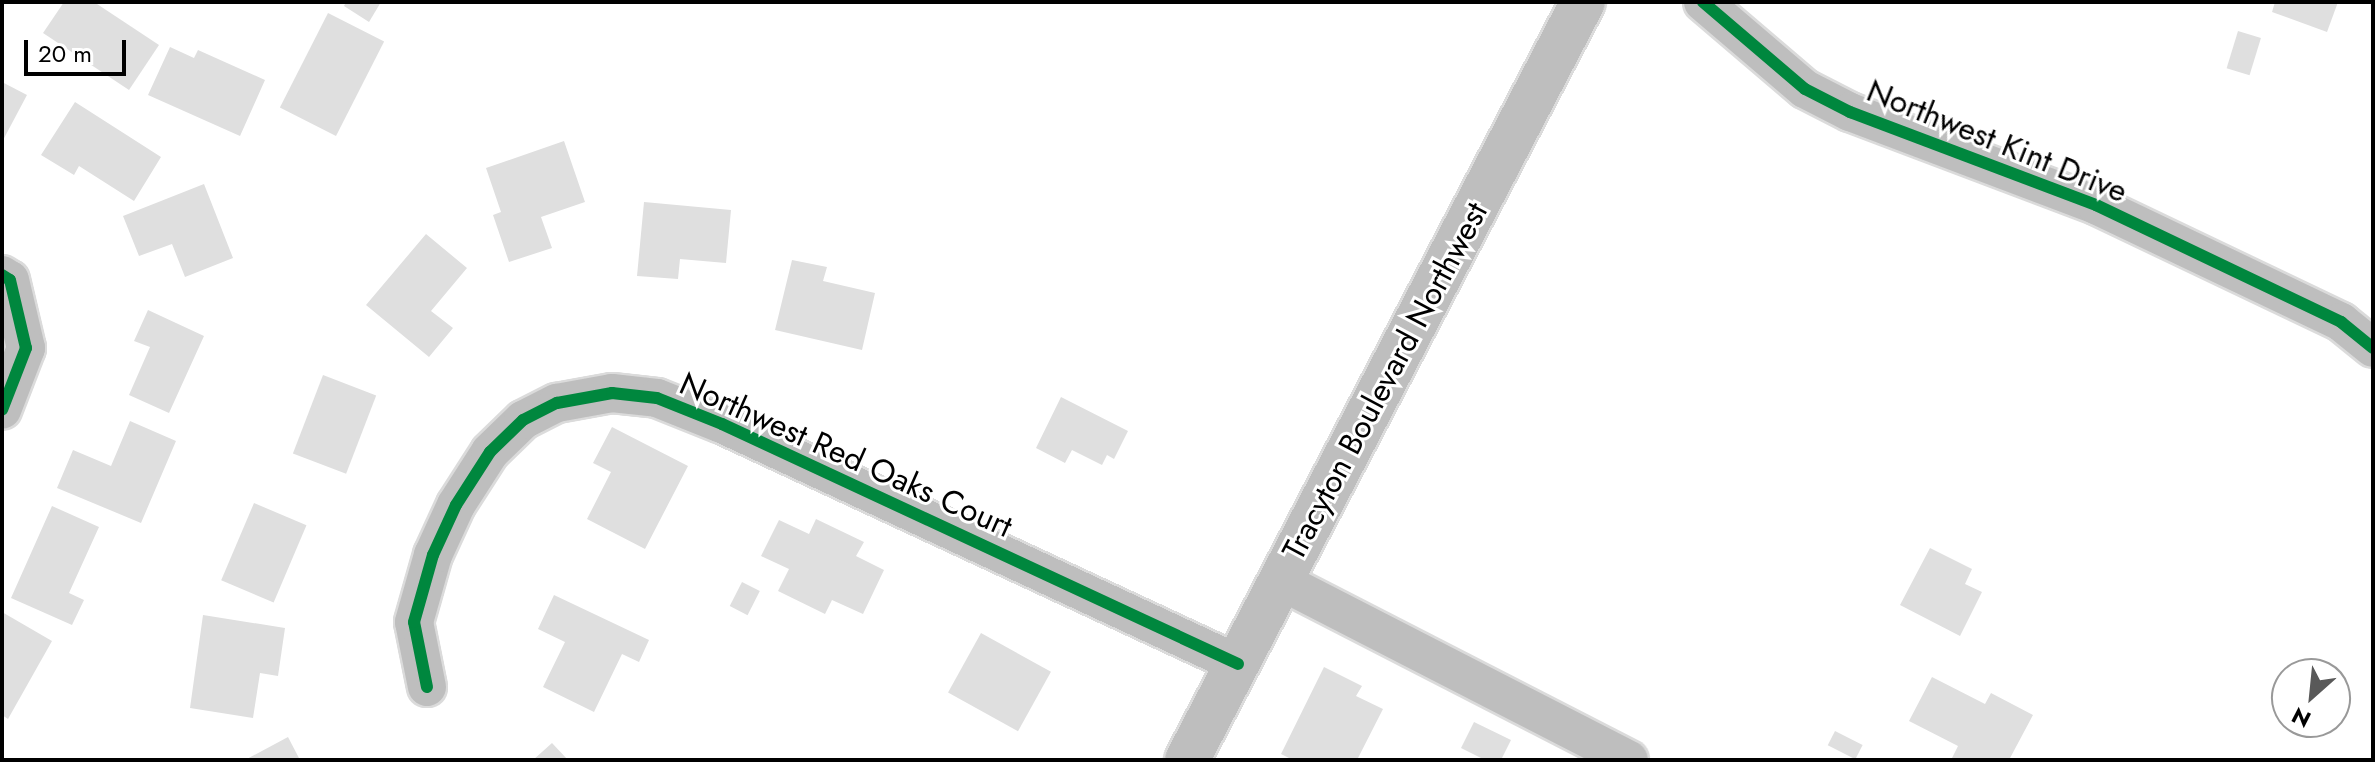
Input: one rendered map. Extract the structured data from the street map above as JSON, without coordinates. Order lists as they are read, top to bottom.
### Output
{
  "streets": {
    "main road": ["Tracyton Boulevard Northwest"],
    "street": ["Northwest Kint Drive", "Northwest Red Oaks Court"]
  },
  "crossings": [
    ["Tracyton Boulevard Northwest", "Northwest Red Oaks Court"]
  ],
  "scale_bar": "20 m",
  "north": "bottom left"
}
